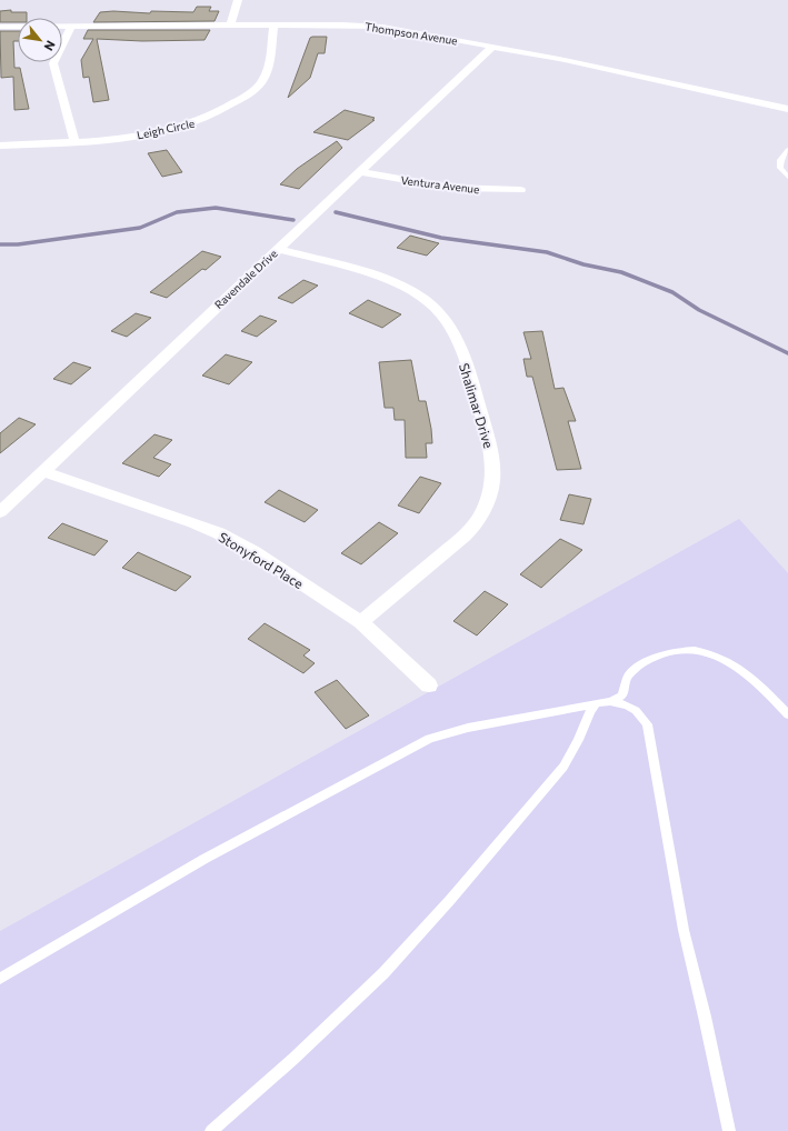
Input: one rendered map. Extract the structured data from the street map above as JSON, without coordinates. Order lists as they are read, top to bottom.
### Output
{
  "streets": {
    "street": [
      "Thompson Avenue",
      "Leigh Circle",
      "Ventura Avenue",
      "Ravendale Drive",
      "Shalimar Drive",
      "Stonyford Place"
    ]
  },
  "crossings": [
    ["Thompson Avenue", "Leigh Circle"],
    ["Thompson Avenue", "Ravendale Drive"],
    ["Ventura Avenue", "Ravendale Drive"],
    ["Ravendale Drive", "Shalimar Drive"],
    ["Ravendale Drive", "Stonyford Place"],
    ["Shalimar Drive", "Stonyford Place"]
  ],
  "north": "bottom right"
}
